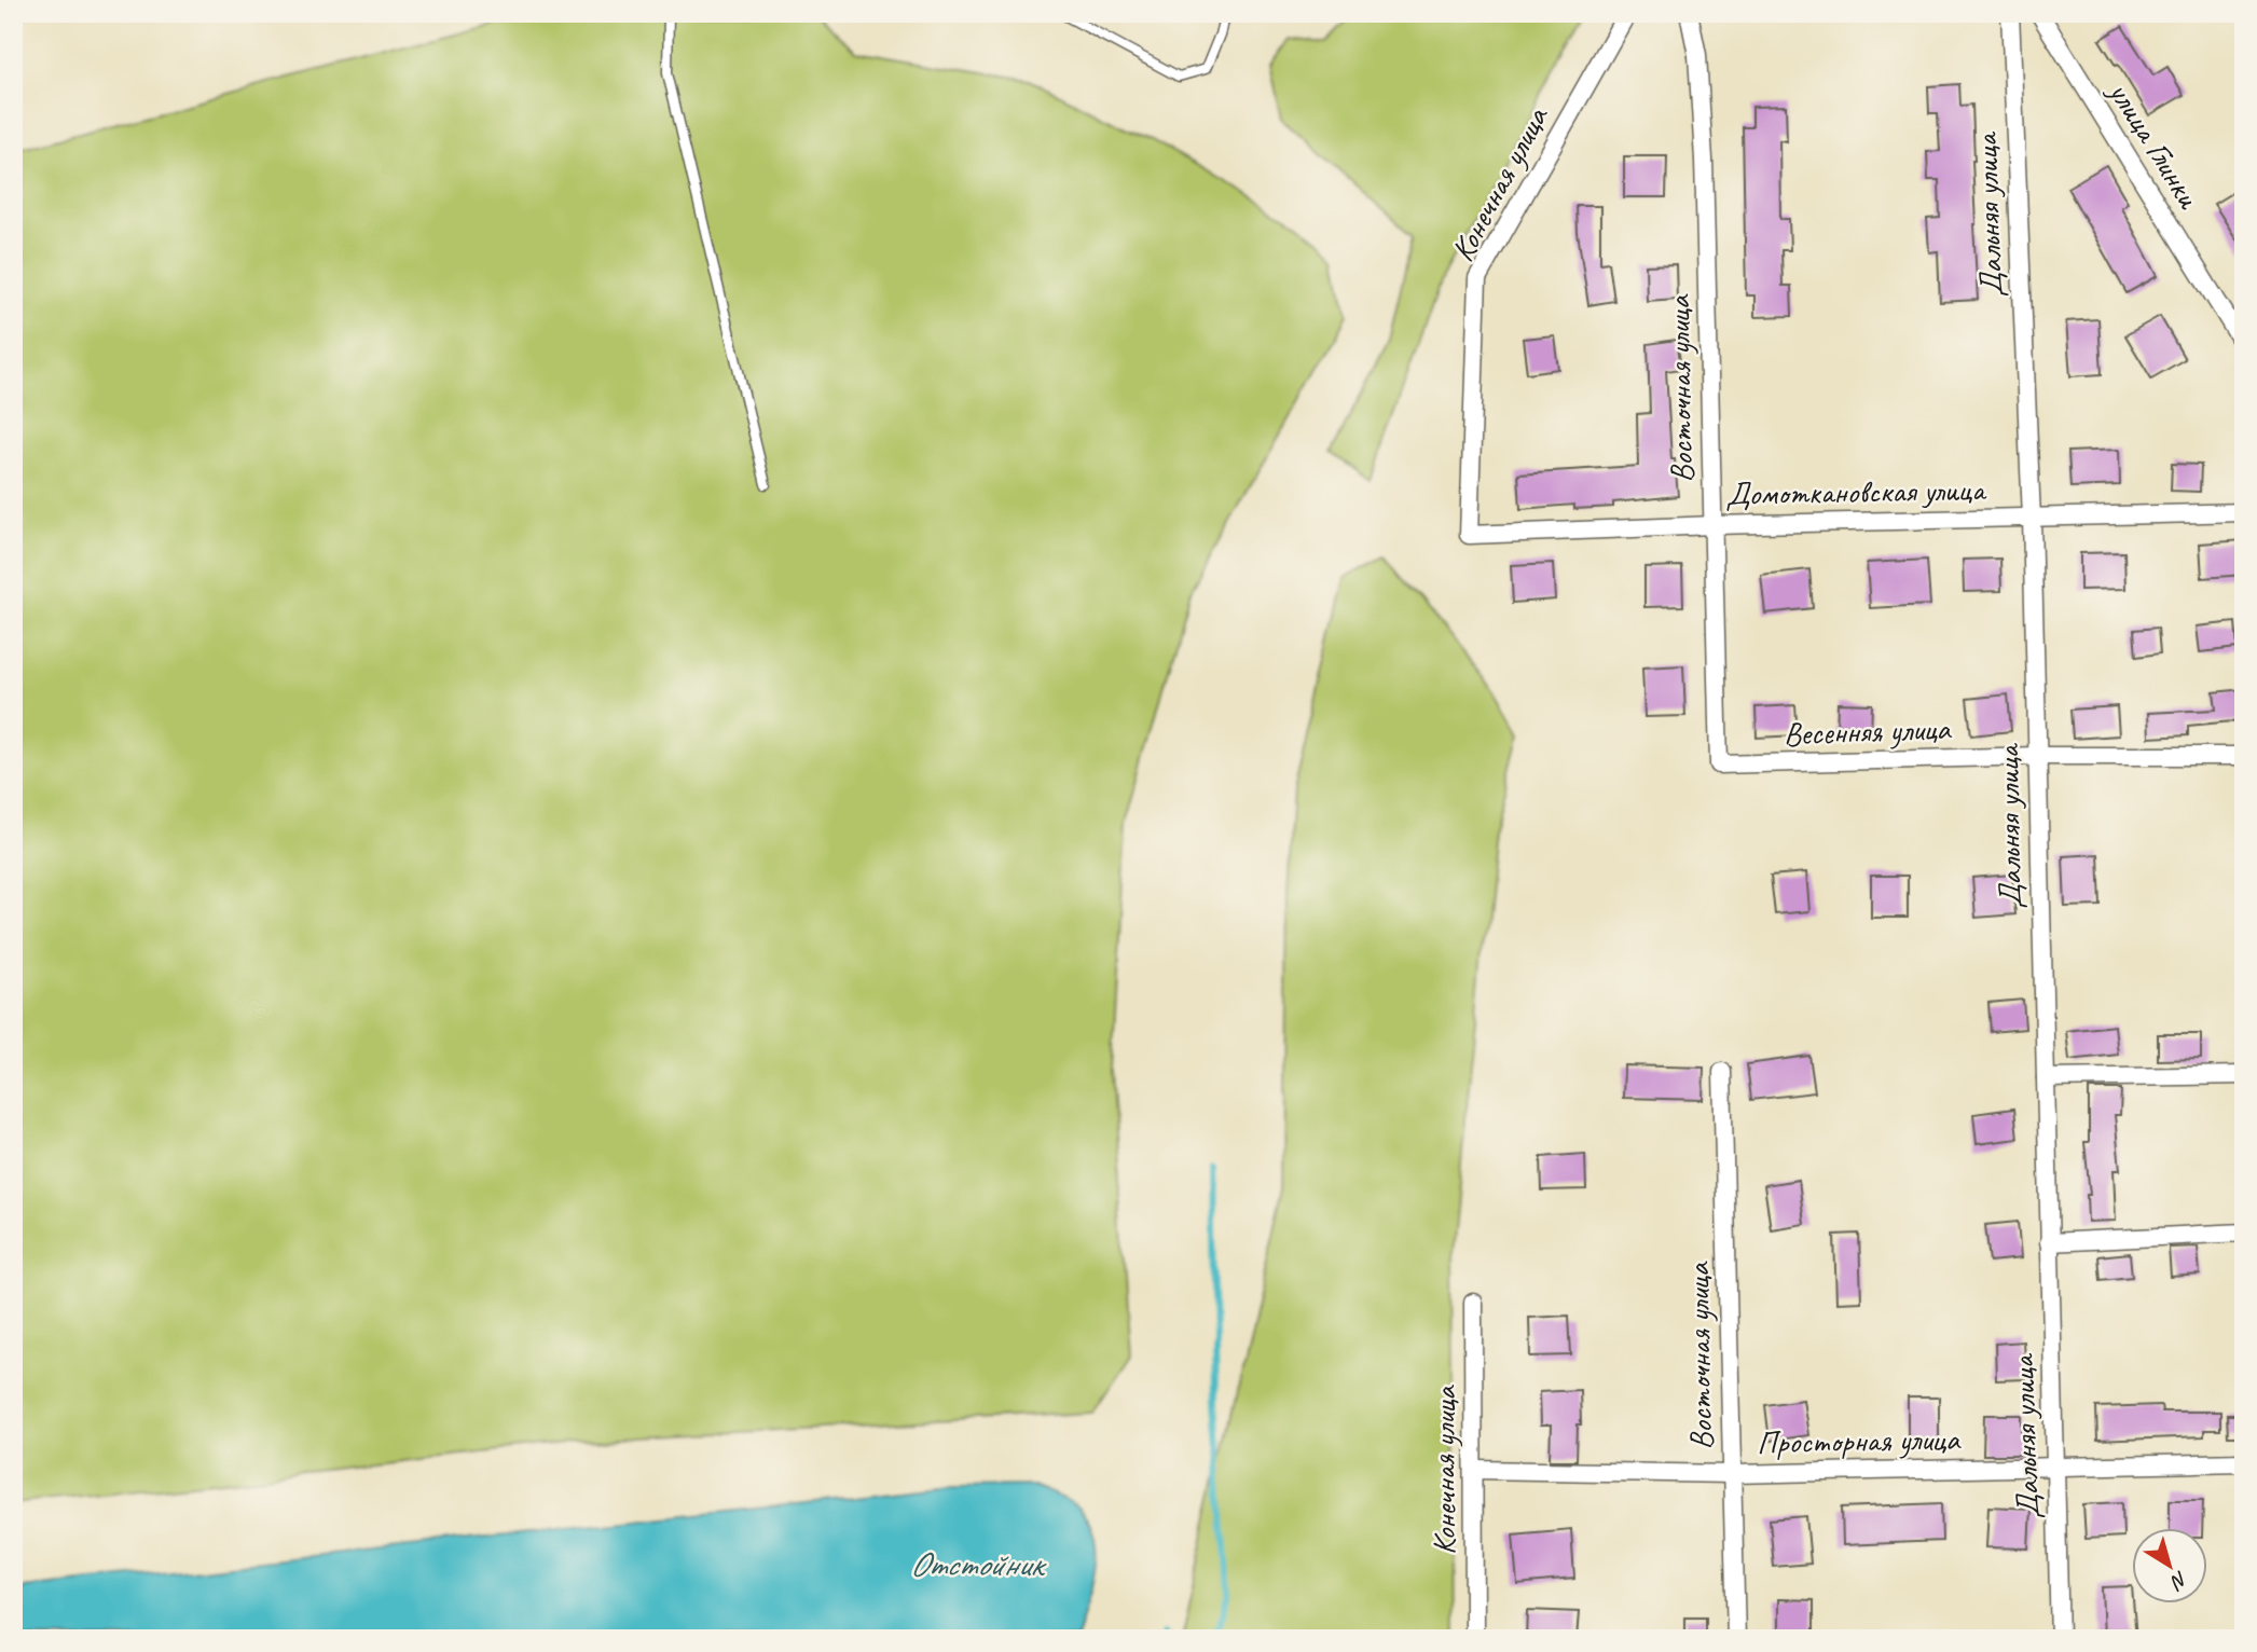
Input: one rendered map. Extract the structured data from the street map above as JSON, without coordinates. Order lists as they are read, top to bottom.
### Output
{
  "streets": {
    "street": [
      "улица Глинки",
      "Конечная улица",
      "Дальняя улица",
      "Восточная улица",
      "Домоткановская улица",
      "Весенняя улица",
      "Просторная улица"
    ]
  },
  "crossings": [
    ["Конечная улица", "Домоткановская улица"],
    ["Конечная улица", "Просторная улица"],
    ["Дальняя улица", "Домоткановская улица"],
    ["Дальняя улица", "Весенняя улица"],
    ["Дальняя улица", "Просторная улица"],
    ["Восточная улица", "Домоткановская улица"],
    ["Восточная улица", "Весенняя улица"],
    ["Восточная улица", "Просторная улица"]
  ],
  "water": ["Отстойник"],
  "north": "bottom right"
}
